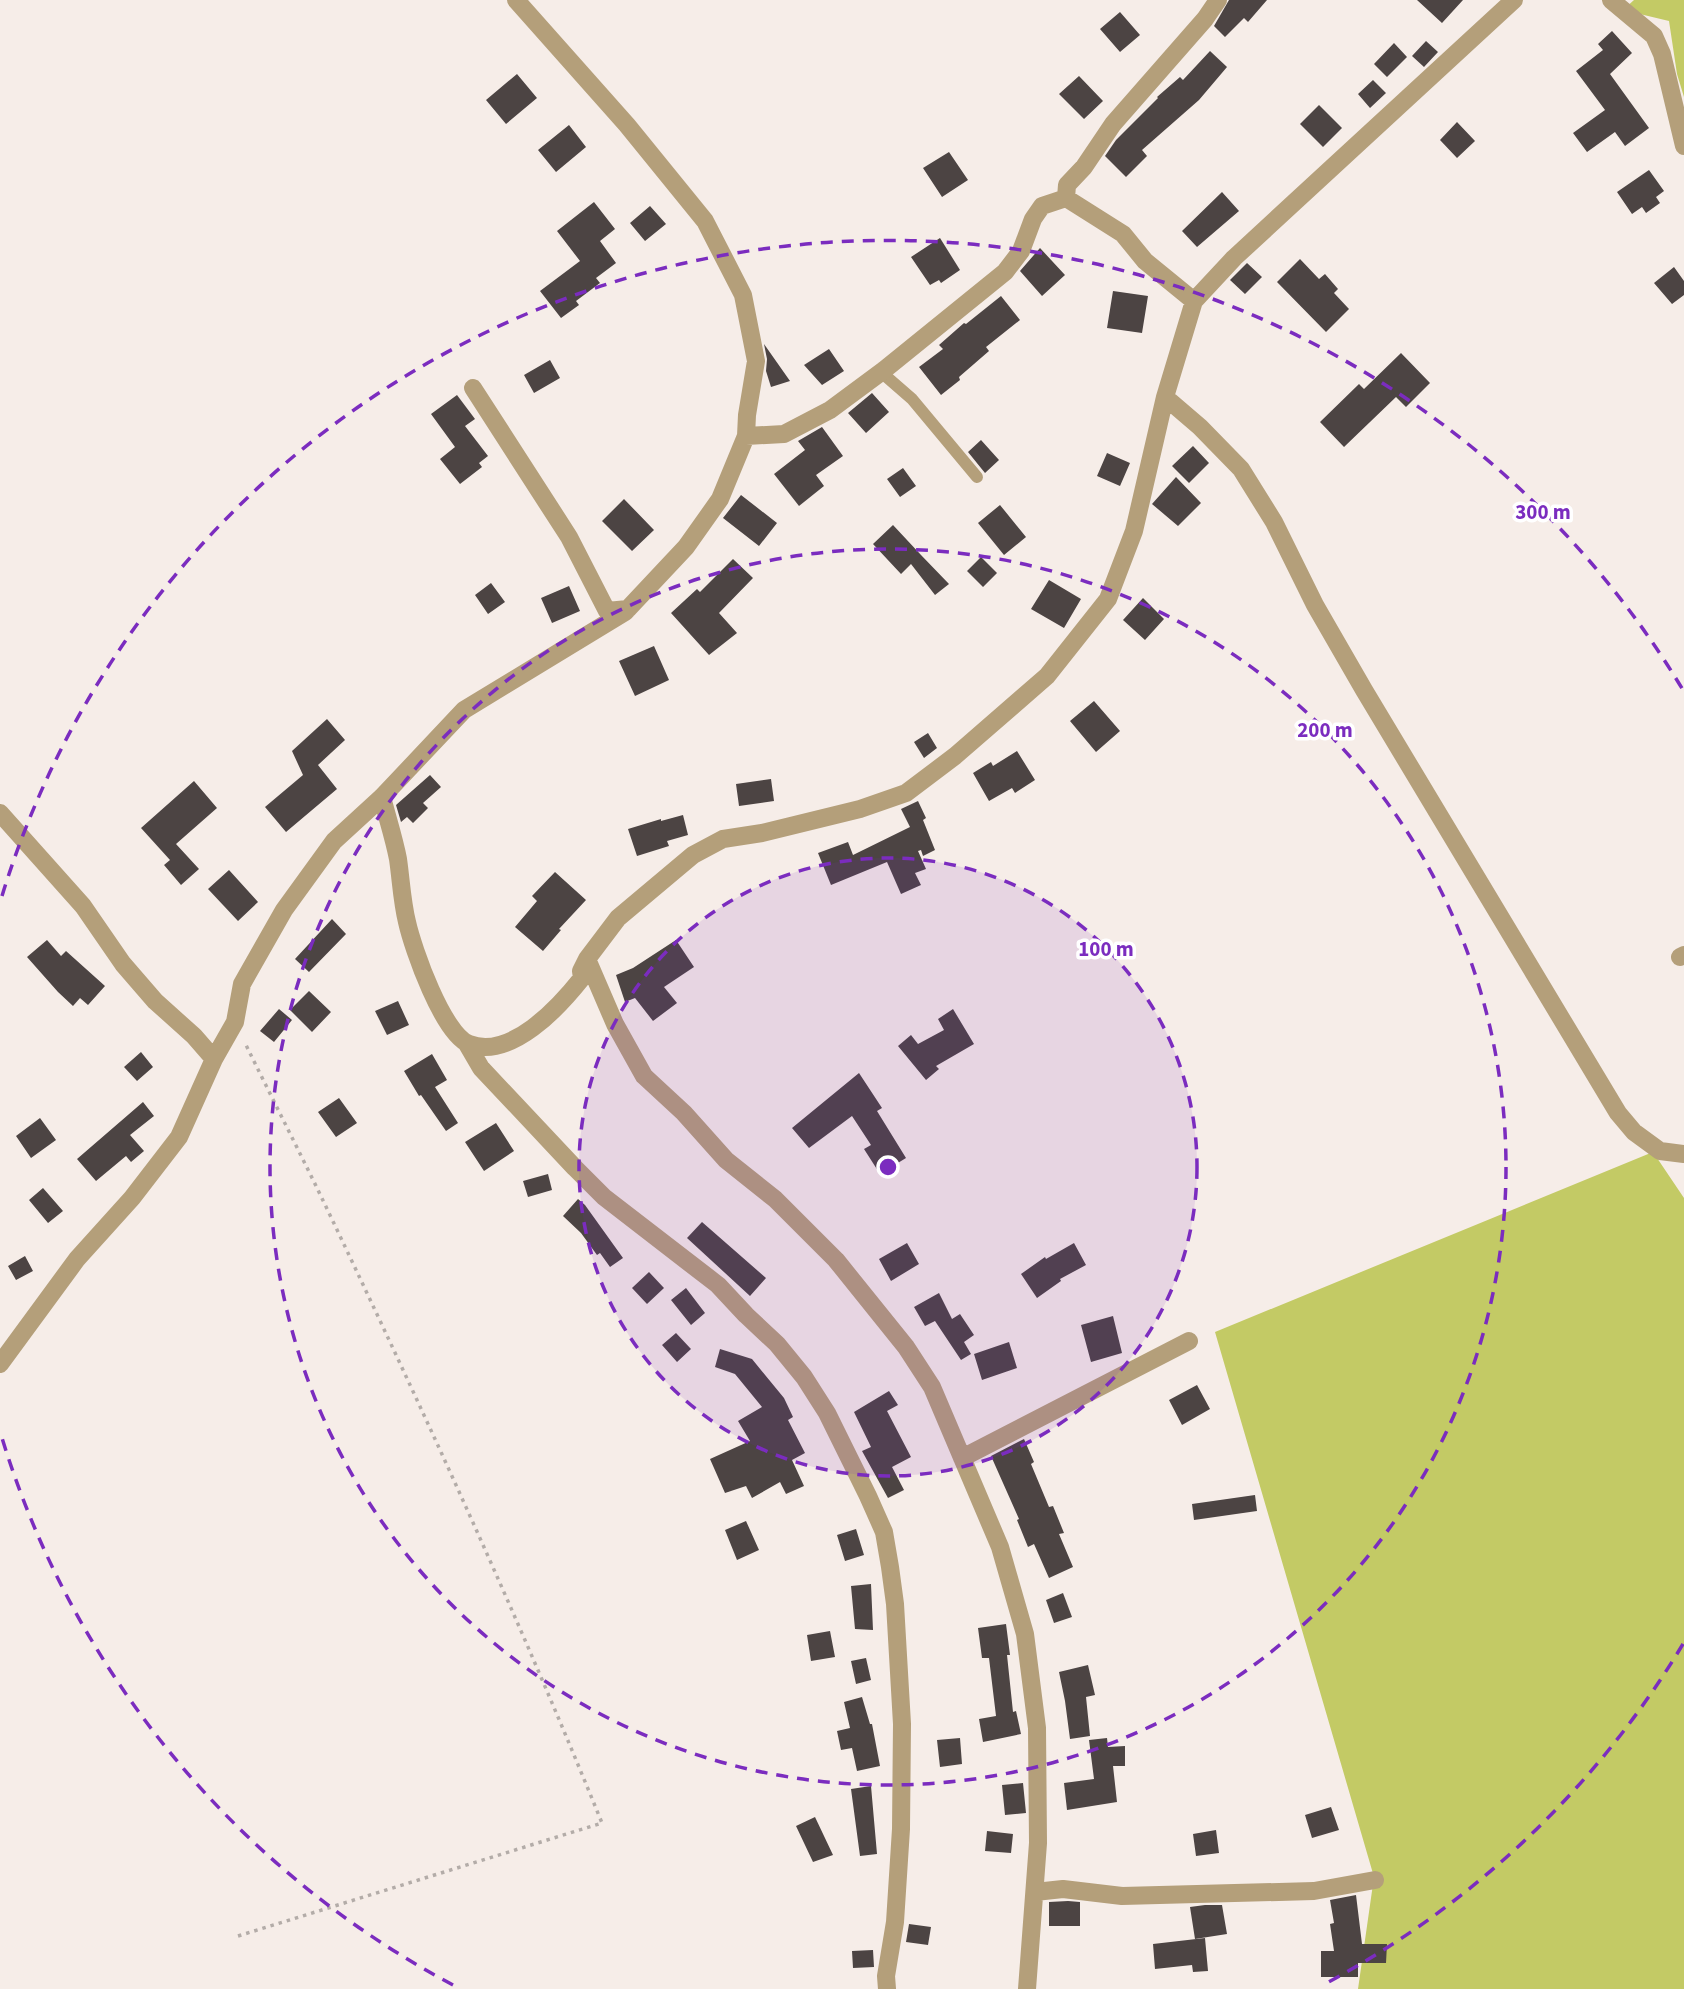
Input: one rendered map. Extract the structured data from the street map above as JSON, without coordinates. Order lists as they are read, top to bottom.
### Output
{
  "rings": ["300 m", "200 m", "100 m"]
}
